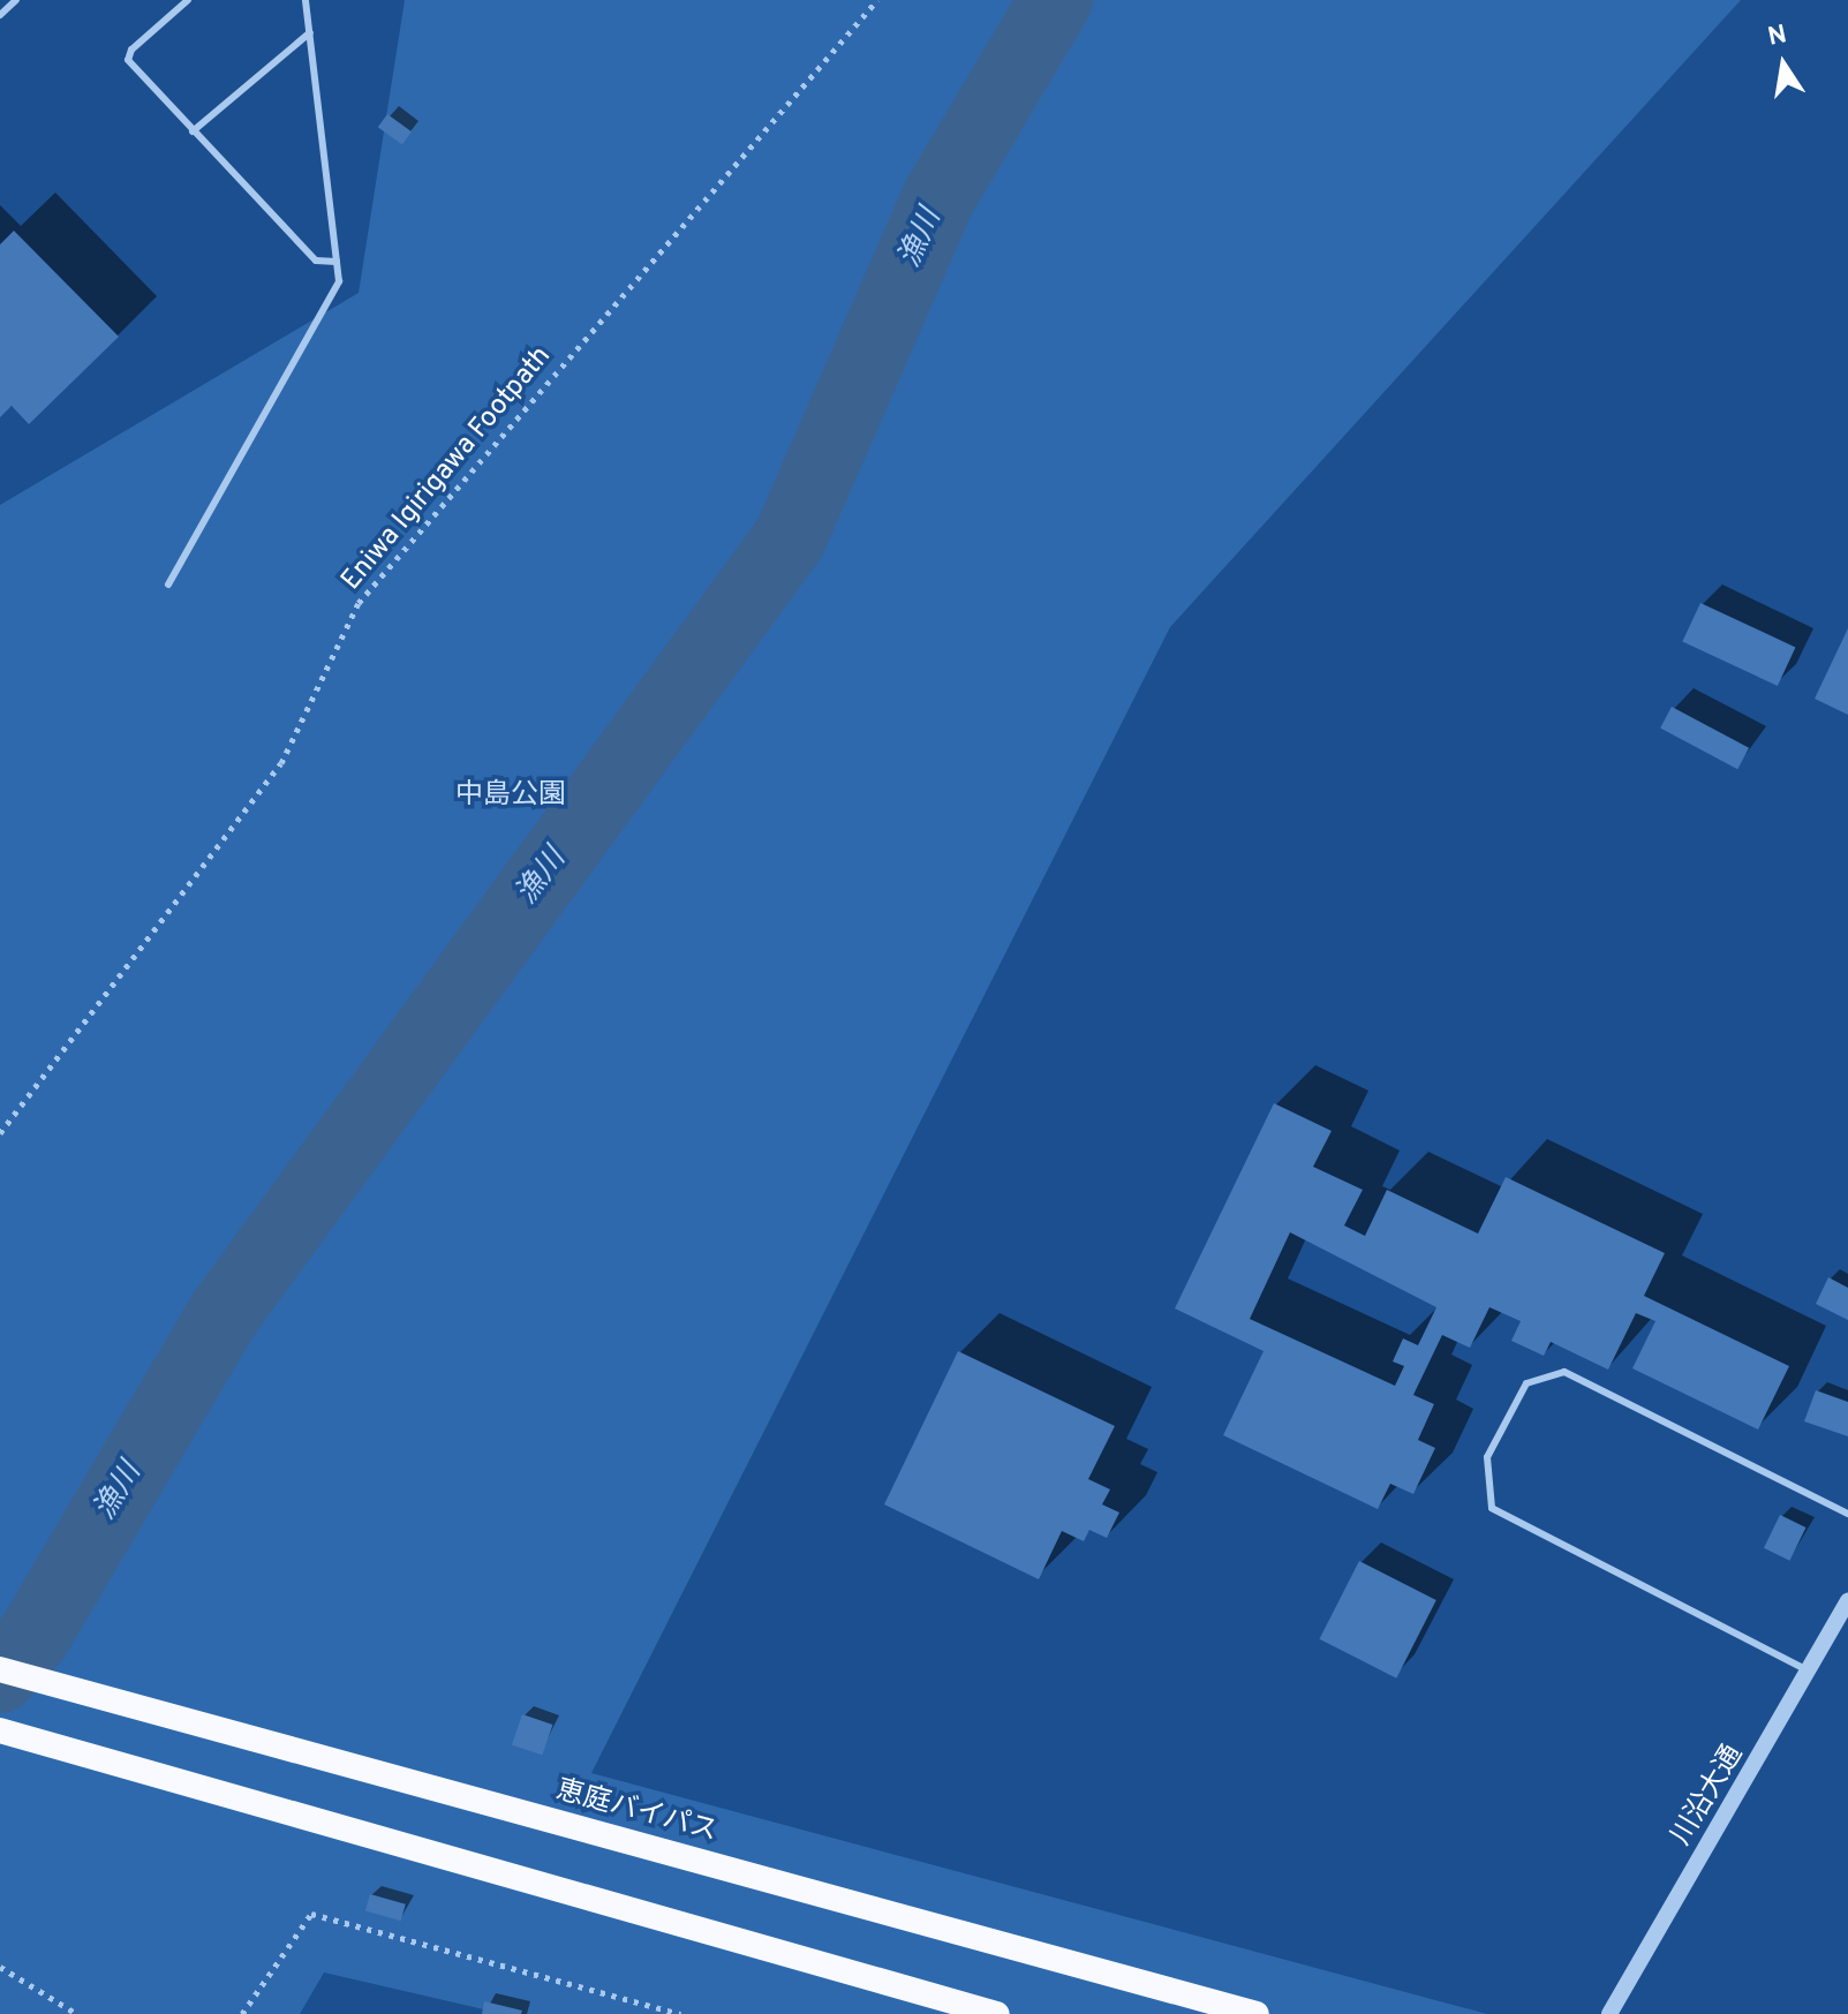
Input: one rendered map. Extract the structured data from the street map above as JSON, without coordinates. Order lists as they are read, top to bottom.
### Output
{
  "streets": {
    "highway": ["恵庭バイパス"],
    "street": ["川沿大通"],
    "path": ["Eniwa Igirigawa Footpath"]
  },
  "water": ["漁川"],
  "parks": ["中島公園"],
  "north": "top"
}
